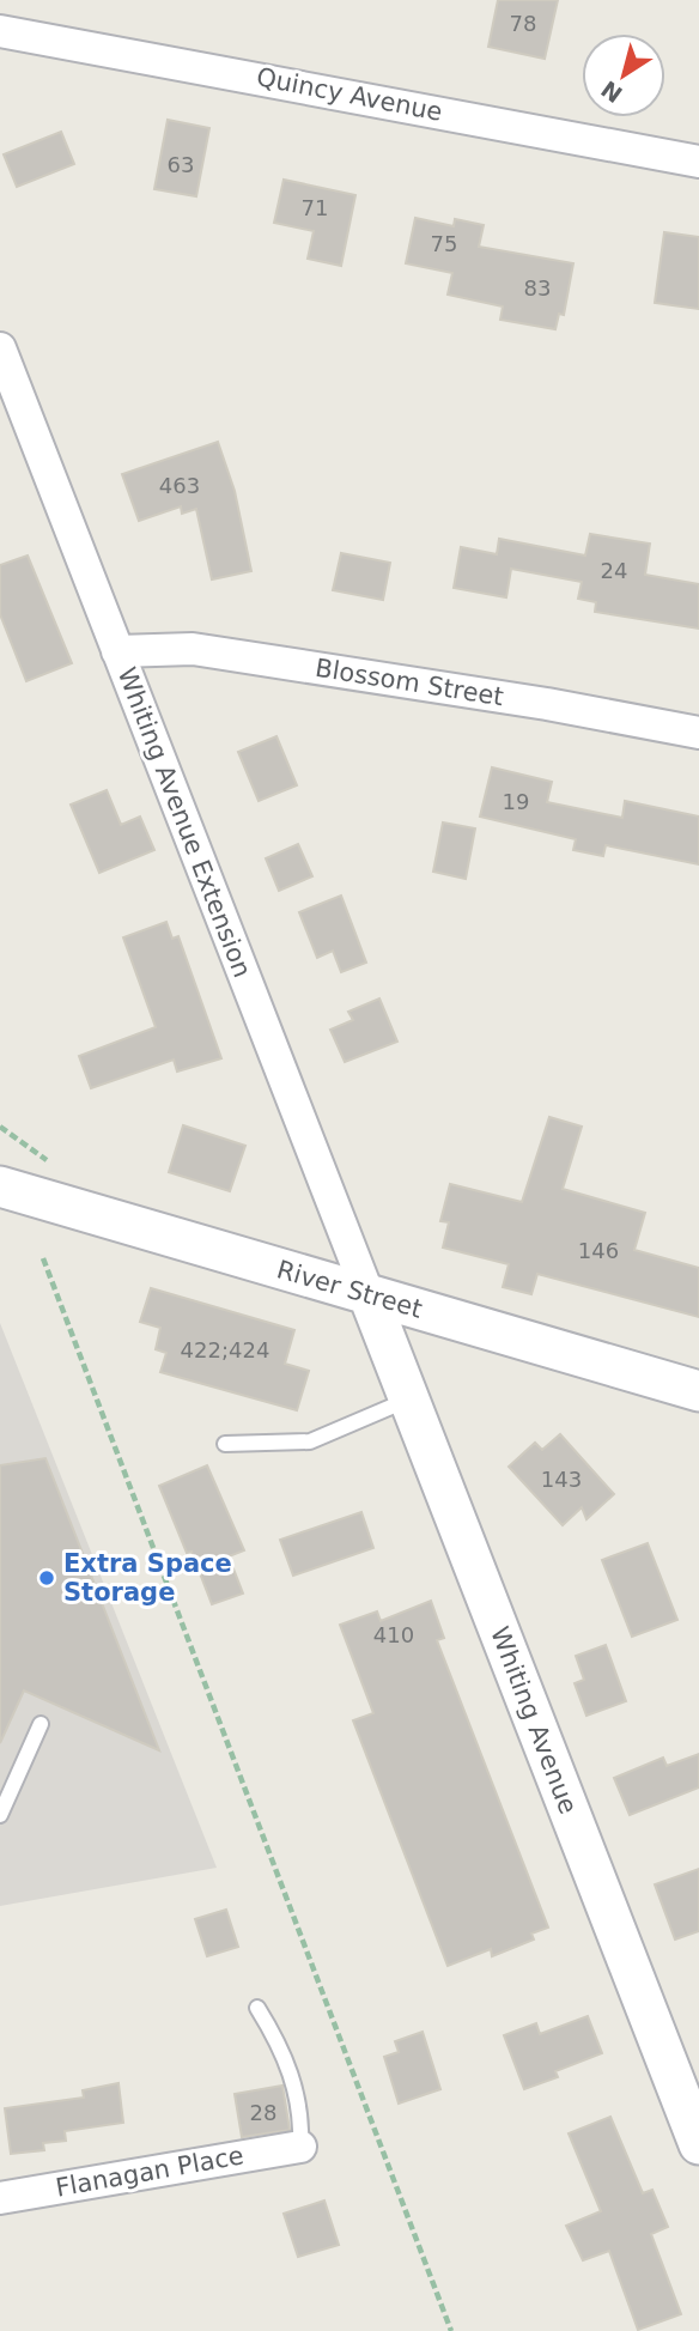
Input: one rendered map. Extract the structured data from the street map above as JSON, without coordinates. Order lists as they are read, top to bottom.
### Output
{
  "streets": {
    "street": [
      "Quincy Avenue",
      "Blossom Street",
      "Whiting Avenue Extension",
      "River Street",
      "Whiting Avenue",
      "Flanagan Place"
    ]
  },
  "crossings": [
    ["Blossom Street", "Whiting Avenue Extension"],
    ["Whiting Avenue Extension", "River Street"],
    ["Whiting Avenue Extension", "Whiting Avenue"],
    ["River Street", "Whiting Avenue"]
  ],
  "places": ["Extra Space Storage"],
  "house_numbers": [
    "78",
    "63",
    "71",
    "75",
    "83",
    "463",
    "24",
    "19",
    "146",
    "422;424",
    "143",
    "410",
    "28"
  ],
  "north": "bottom left"
}
